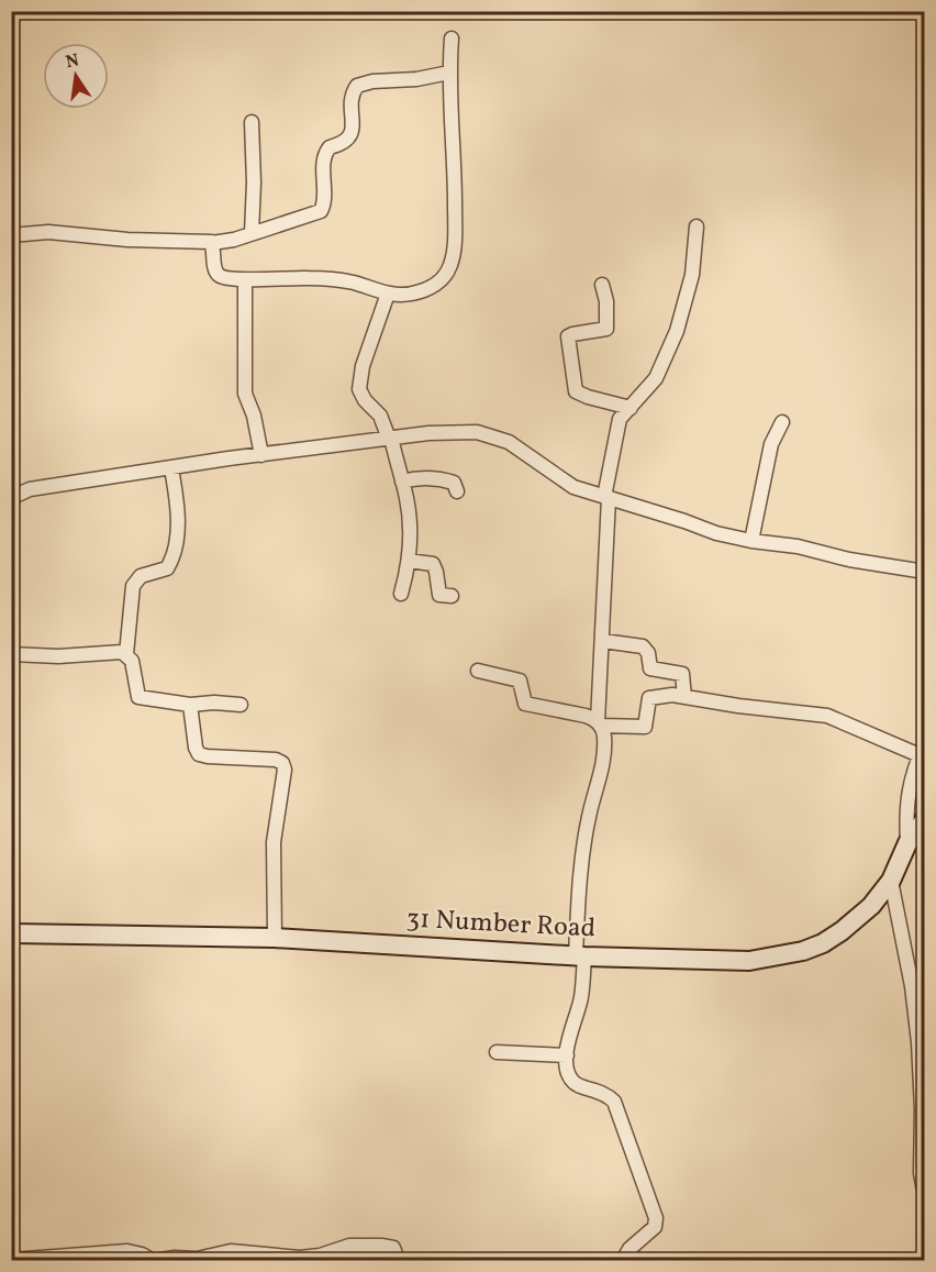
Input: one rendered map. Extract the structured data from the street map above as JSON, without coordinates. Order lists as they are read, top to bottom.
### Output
{
  "streets": {
    "main road": ["31 Number Road"]
  },
  "north": "top"
}
